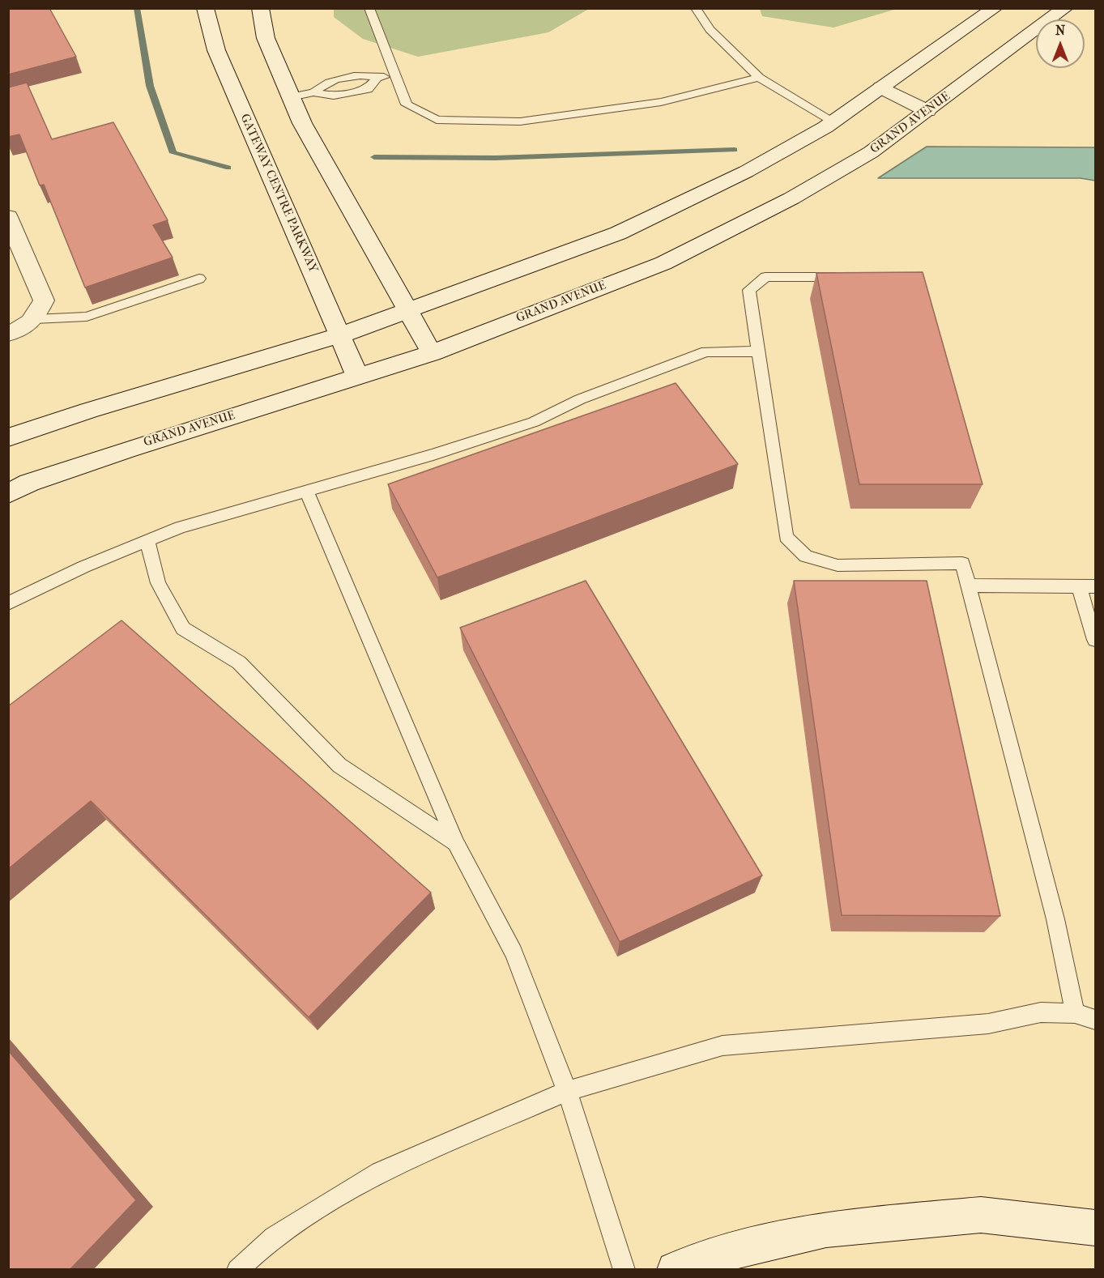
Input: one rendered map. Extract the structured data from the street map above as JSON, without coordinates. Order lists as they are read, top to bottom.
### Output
{
  "streets": {
    "street": ["GRAND AVENUE", "GATEWAY CENTRE PARKWAY"]
  },
  "crossings": [
    ["GRAND AVENUE", "GATEWAY CENTRE PARKWAY"]
  ],
  "north": "top"
}
